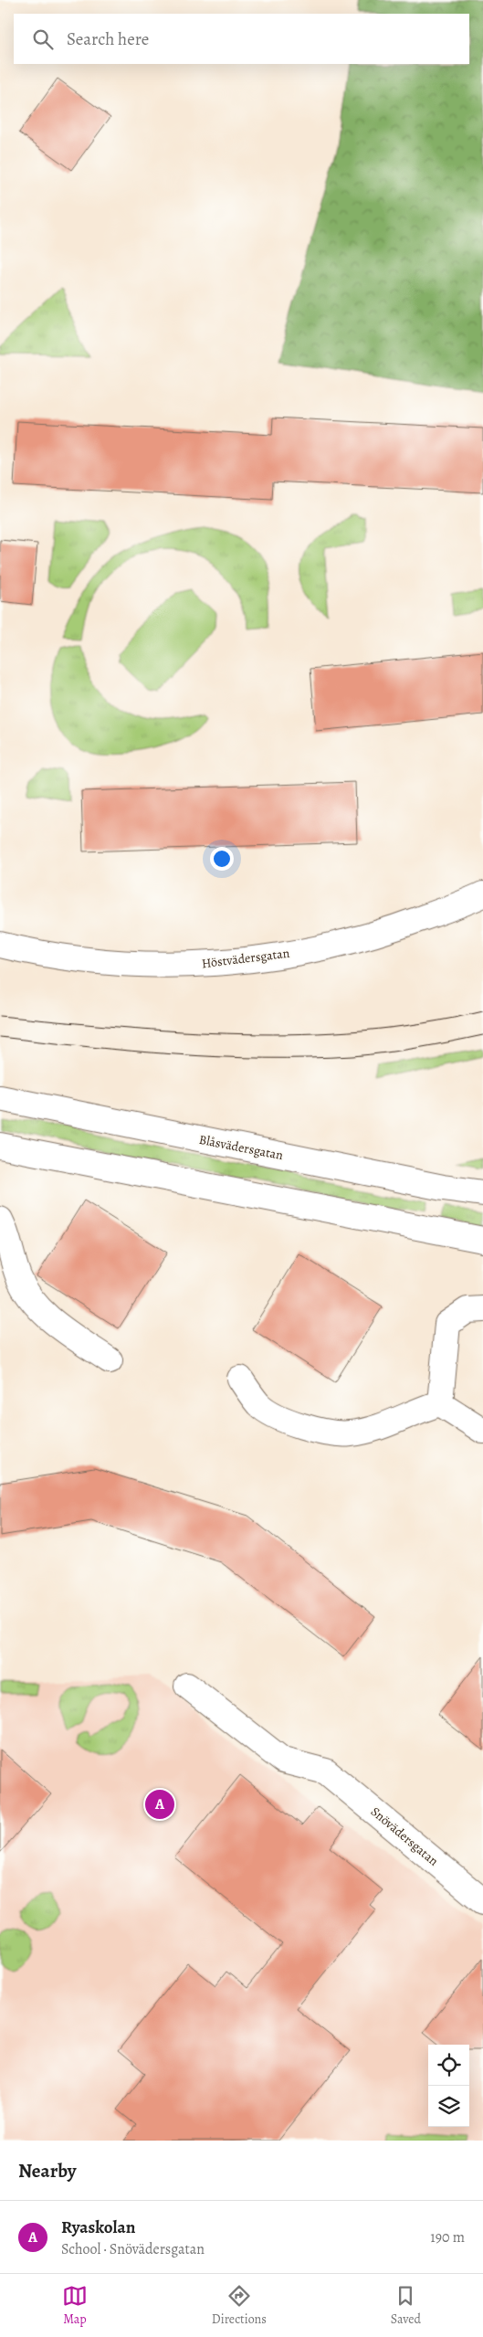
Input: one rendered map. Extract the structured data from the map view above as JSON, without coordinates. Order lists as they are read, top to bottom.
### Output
{
  "streets": {
    "street": ["Höstvädersgatan", "Blåsvädersgatan", "Snövädersgatan"]
  },
  "page": {
    "search": "Search here",
    "pins": "A",
    "heading": "Nearby",
    "list": [
      {
        "mark": "A",
        "name": "Ryaskolan",
        "note": "School · Snövädersgatan",
        "value": "190 m"
      }
    ],
    "nav": ["Map", "Directions", "Saved"]
  }
}
